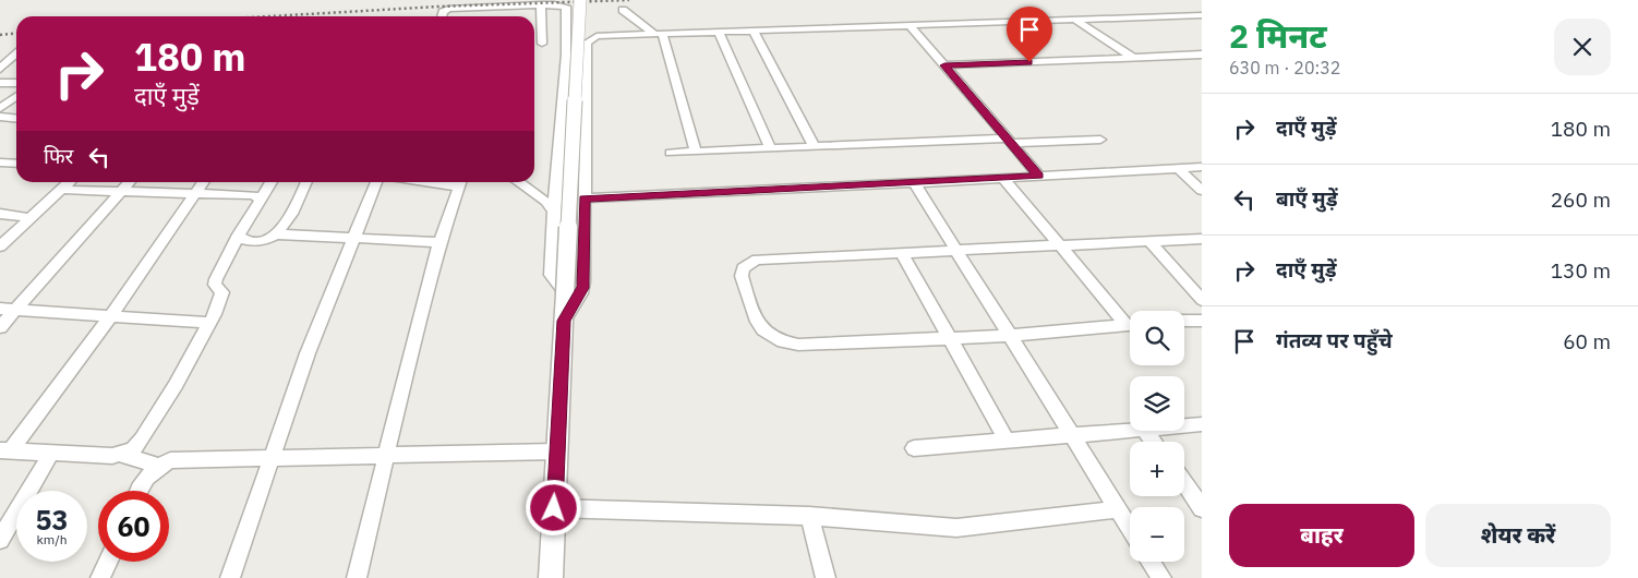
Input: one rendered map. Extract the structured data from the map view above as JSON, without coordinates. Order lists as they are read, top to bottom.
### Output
{
  "page": {
    "heading": ["2 मिनट", "630 m · 20:32"],
    "turn": ["180 m", "दाएँ मुड़ें"],
    "list": [
      {
        "name": "दाएँ मुड़ें",
        "value": "180 m"
      },
      {
        "name": "बाएँ मुड़ें",
        "value": "260 m"
      },
      {
        "name": "दाएँ मुड़ें",
        "value": "130 m"
      },
      {
        "name": "गंतव्य पर पहुँचे",
        "value": "60 m"
      }
    ],
    "then": "फिर",
    "map_buttons": ["+", "−"],
    "speed": "53 km/h",
    "limit": "60",
    "buttons": ["बाहर", "शेयर करें"]
  }
}
